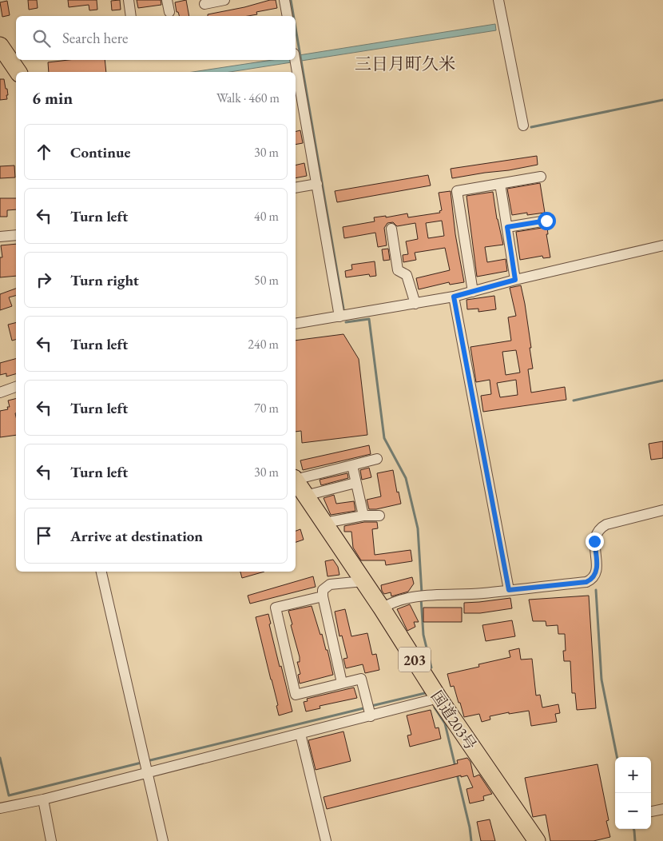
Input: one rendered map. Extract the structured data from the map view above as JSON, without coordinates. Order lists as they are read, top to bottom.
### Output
{
  "streets": {
    "highway": ["203", "国道203号"]
  },
  "districts": ["三日月町久米"],
  "page": {
    "search": "Search here",
    "heading": ["6 min", "Walk · 460 m"],
    "list": [
      ["Continue", "30 m"],
      ["Turn left", "40 m"],
      ["Turn right", "50 m"],
      ["Turn left", "240 m"],
      ["Turn left", "70 m"],
      ["Turn left", "30 m"],
      "Arrive at destination"
    ],
    "map_buttons": ["+", "−"]
  }
}
